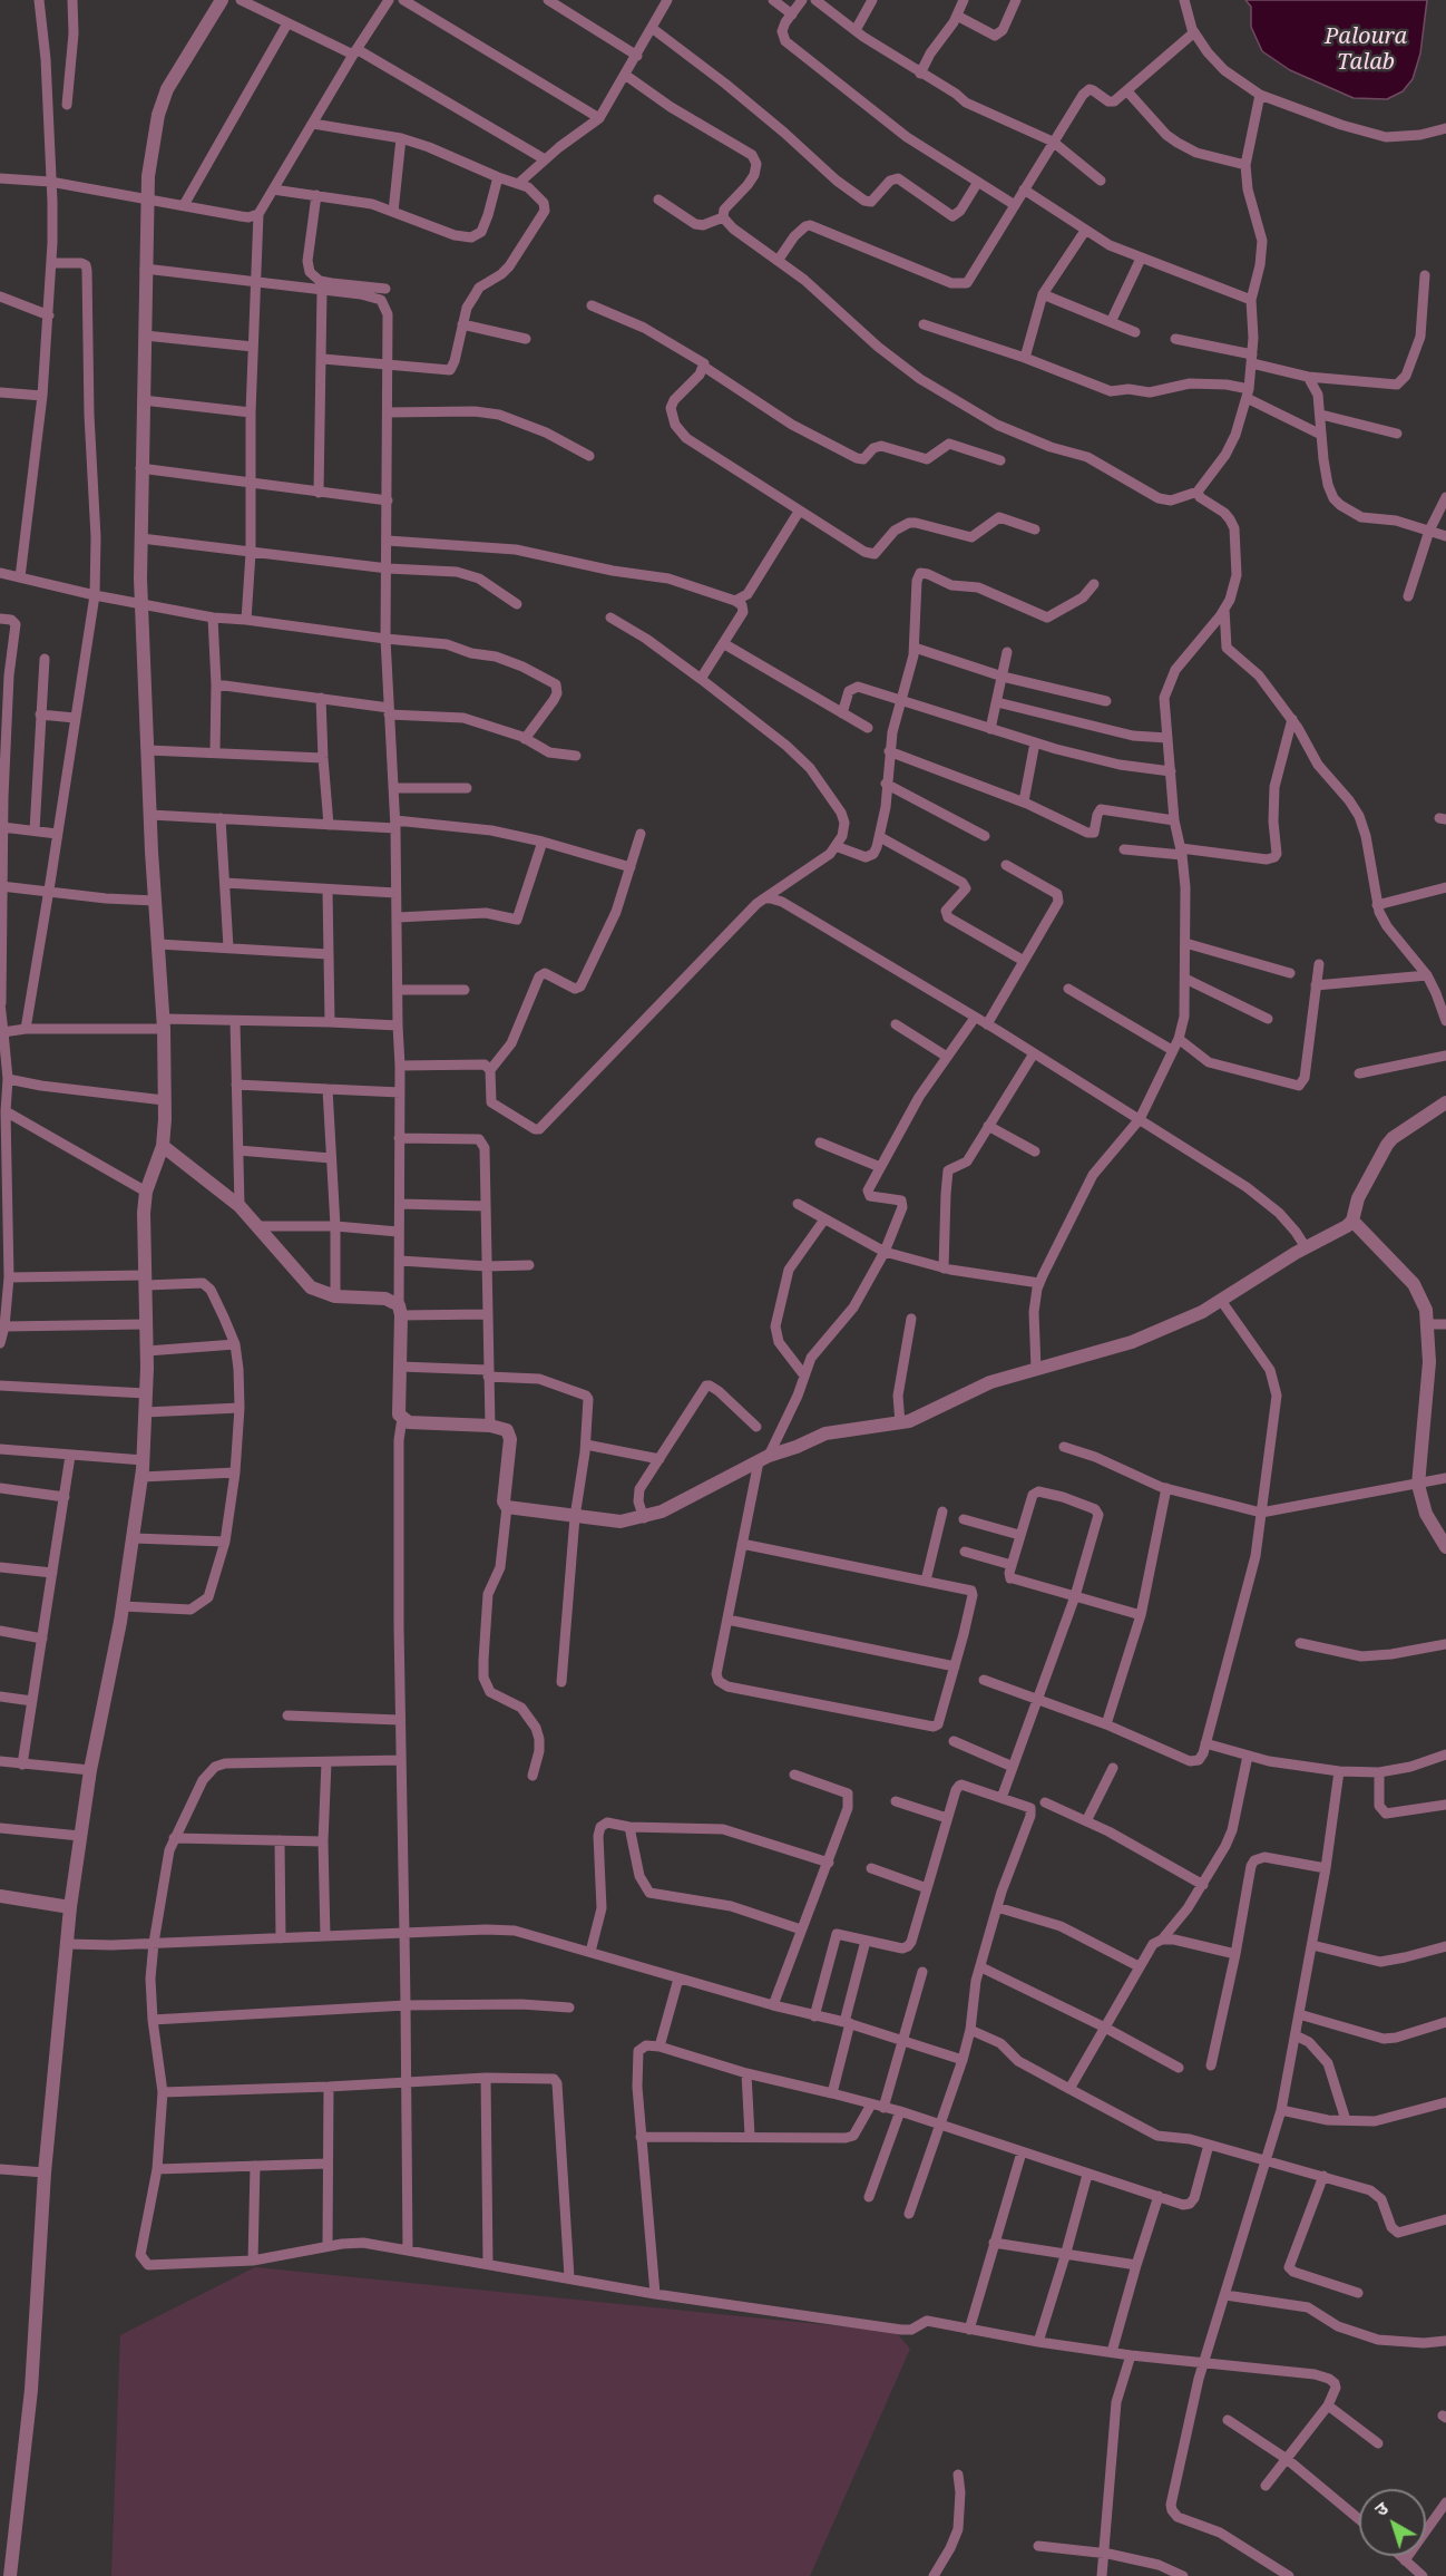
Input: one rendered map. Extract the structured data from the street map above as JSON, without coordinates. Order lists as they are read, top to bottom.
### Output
{
  "water": ["Paloura Talab"],
  "north": "top left"
}
